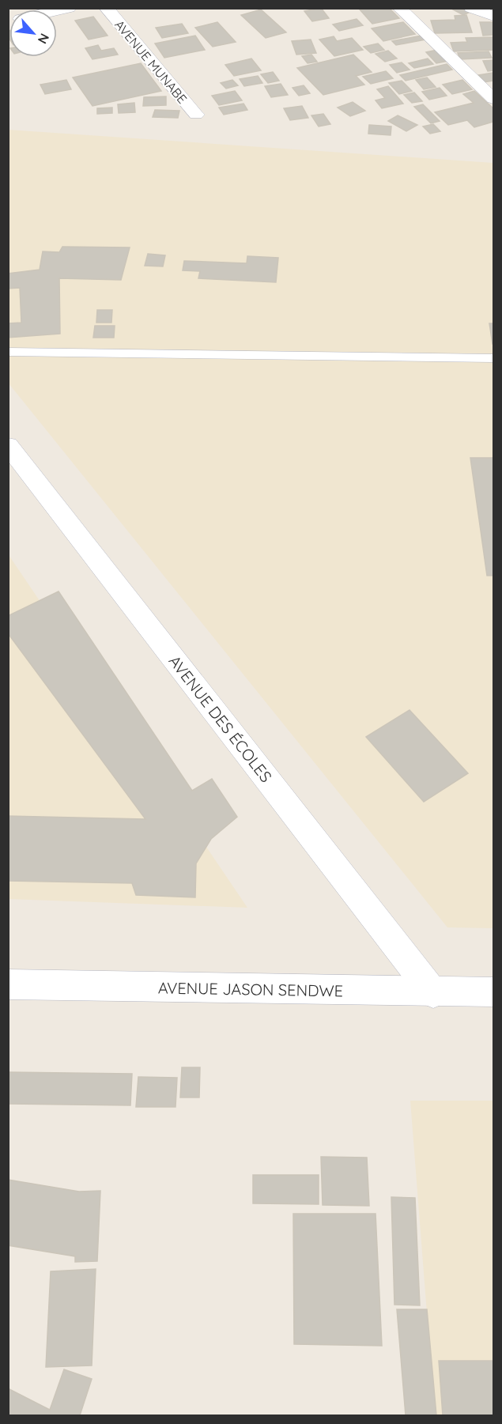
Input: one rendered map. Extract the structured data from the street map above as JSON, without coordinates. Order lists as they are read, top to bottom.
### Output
{
  "streets": {
    "street": ["AVENUE MUNABE", "AVENUE DES ÉCOLES", "AVENUE JASON SENDWE"]
  },
  "crossings": [
    ["AVENUE DES ÉCOLES", "AVENUE JASON SENDWE"]
  ],
  "north": "bottom right"
}
